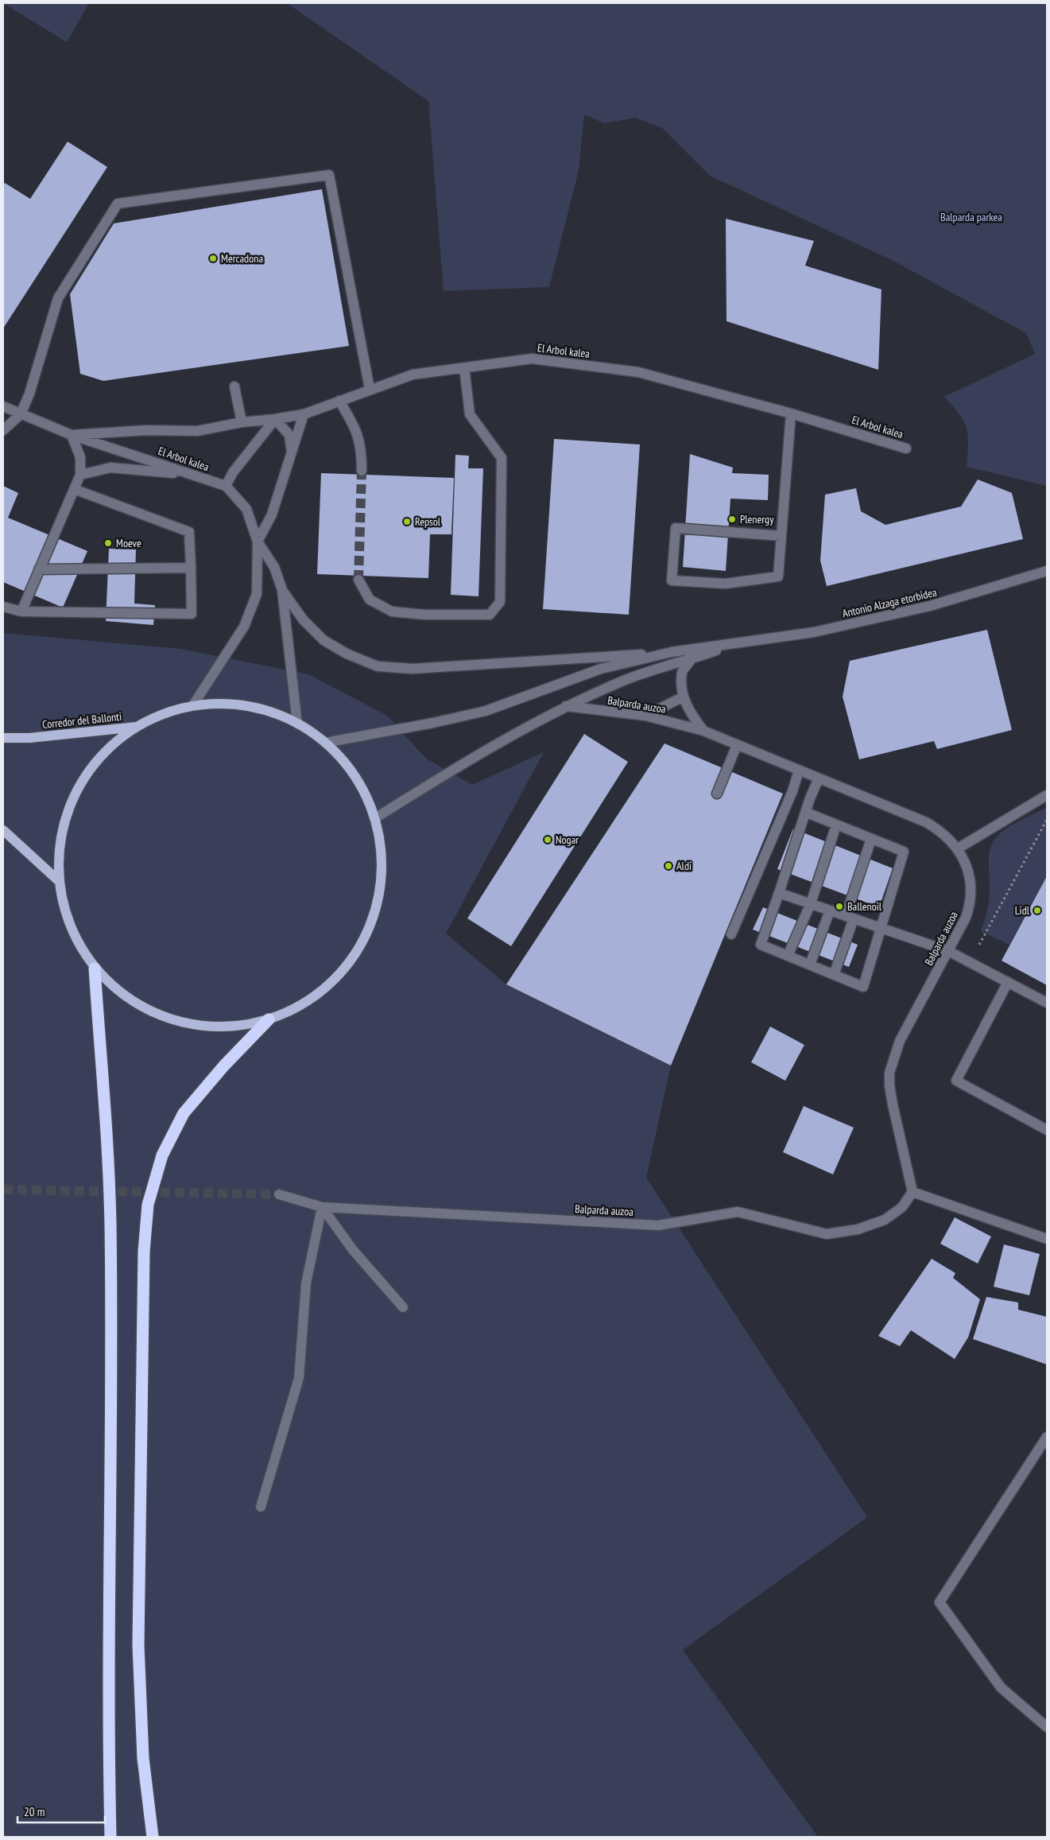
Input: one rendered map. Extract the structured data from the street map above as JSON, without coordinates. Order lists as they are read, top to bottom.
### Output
{
  "streets": {
    "main road": ["Corredor del Ballonti"],
    "street": ["El Arbol kalea", "Antonio Alzaga etorbidea", "Balparda auzoa"]
  },
  "parks": ["Balparda parkea"],
  "places": [
    "Mercadona",
    "Plenergy",
    "Repsol",
    "Moeve",
    "Nogar",
    "Aldi",
    "Ballenoil",
    "Lidl"
  ],
  "scale_bar": "20 m"
}
